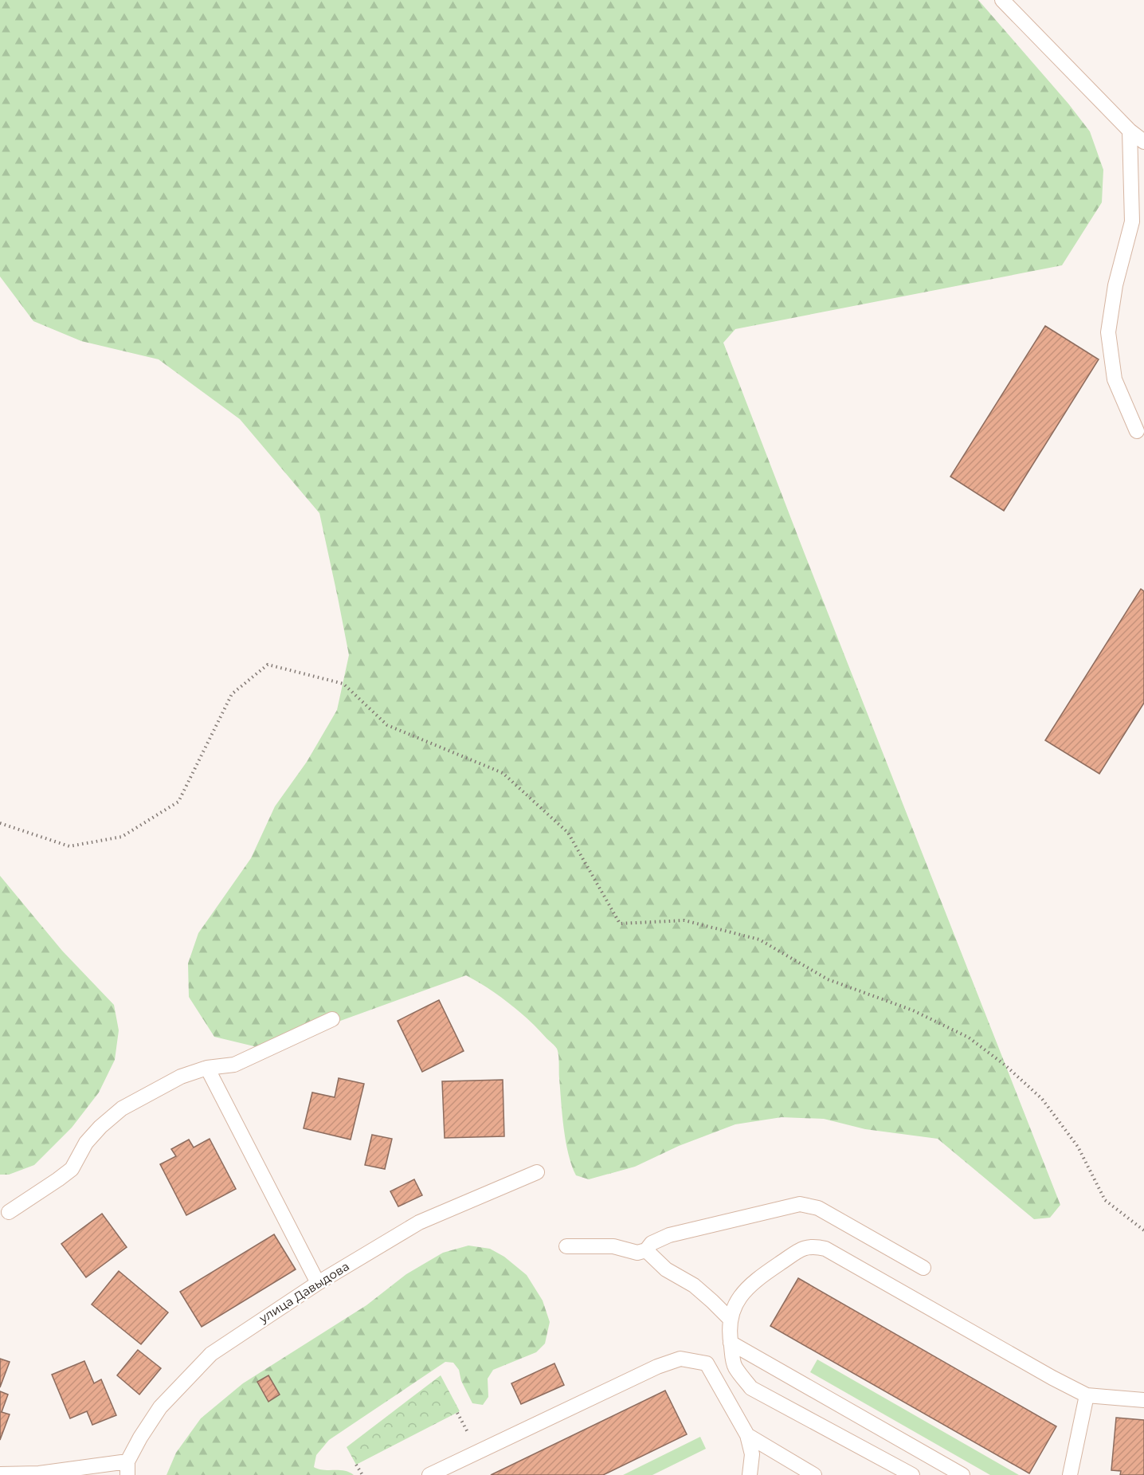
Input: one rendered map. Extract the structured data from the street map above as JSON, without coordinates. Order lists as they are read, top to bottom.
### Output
{
  "streets": {
    "lane": ["улица Давыдова"]
  }
}
